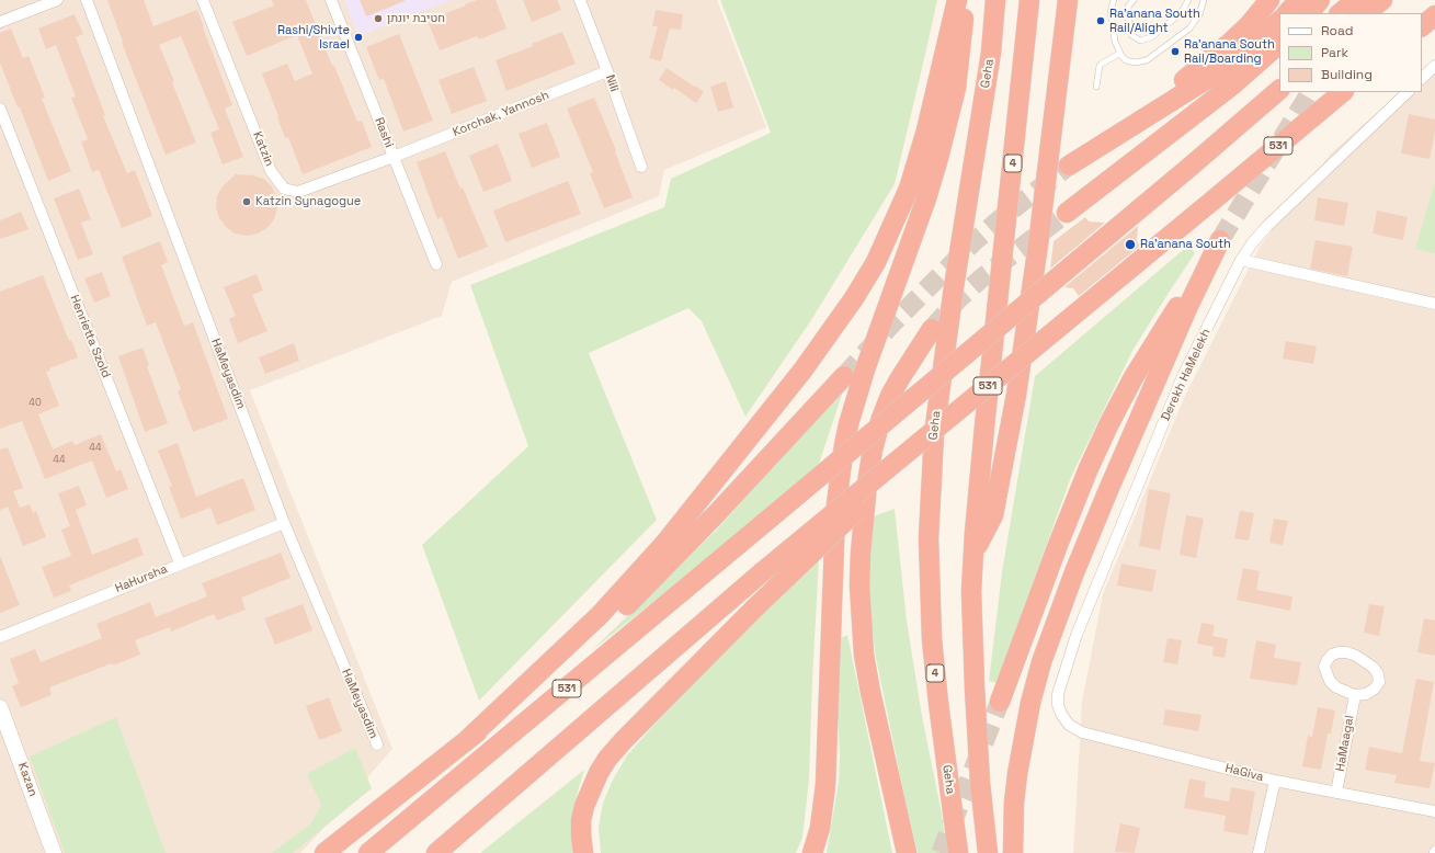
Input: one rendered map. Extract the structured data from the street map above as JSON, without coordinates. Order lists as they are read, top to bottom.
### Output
{
  "streets": {
    "highway": ["Geha", "531", "4"],
    "street": [
      "Nili",
      "Korchak, Yannosh",
      "Rashi",
      "Katzin",
      "Henrietta Szold",
      "HaMeyasdim",
      "Derekh HaMelekh",
      "HaHursha",
      "HaMaagal",
      "HaGiva",
      "Kazan"
    ]
  },
  "crossings": [
    ["Nili", "Korchak, Yannosh"],
    ["Korchak, Yannosh", "Rashi"],
    ["Korchak, Yannosh", "Katzin"],
    ["Rashi", "Katzin"],
    ["Henrietta Szold", "HaHursha"],
    ["HaMeyasdim", "HaHursha"],
    ["Derekh HaMelekh", "HaGiva"],
    ["HaMaagal", "HaGiva"]
  ],
  "places": [
    "חטיבת יונתן",
    "Ra'anana South Rail/Alight",
    "Rashi/Shivte Israel",
    "Ra'anana South Rail/Boarding",
    "Katzin Synagogue",
    "Ra'anana South"
  ],
  "house_numbers": ["40", "44", "44"],
  "legend": ["Road", "Park", "Building"]
}
